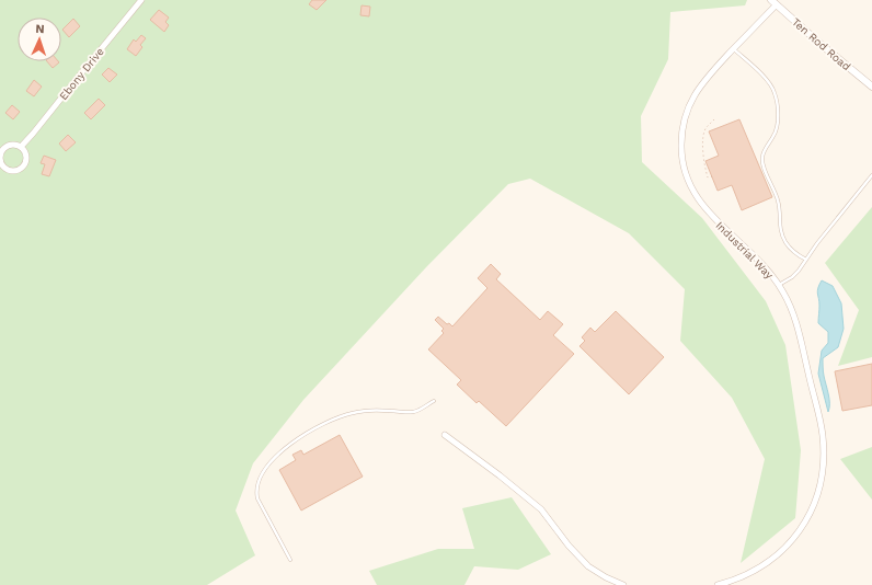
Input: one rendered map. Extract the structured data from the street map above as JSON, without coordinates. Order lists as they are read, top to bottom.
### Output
{
  "streets": {
    "street": ["Ten Rod Road", "Ebony Drive", "Industrial Way"]
  },
  "crossings": [
    ["Ten Rod Road", "Industrial Way"]
  ],
  "north": "top"
}
